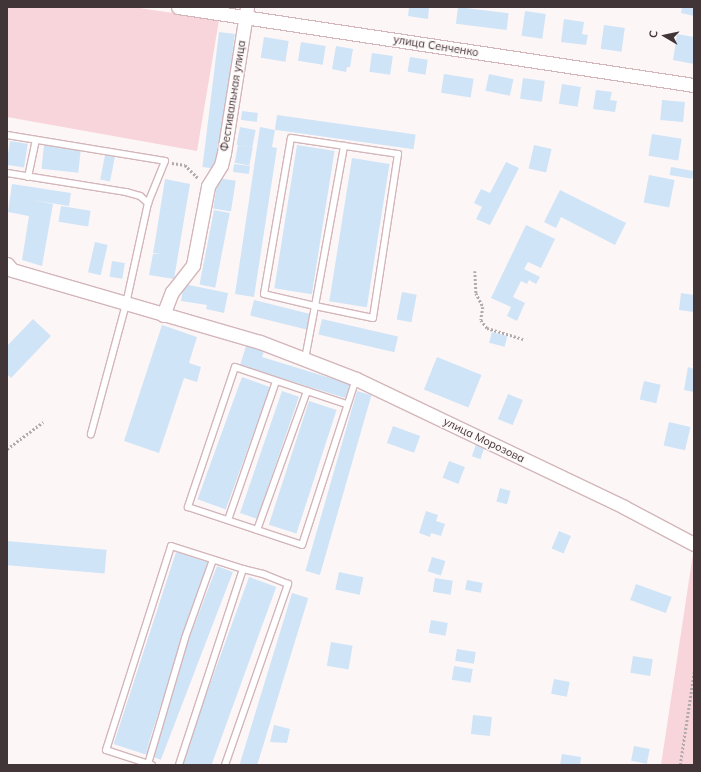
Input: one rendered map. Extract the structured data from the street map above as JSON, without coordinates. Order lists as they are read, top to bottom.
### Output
{
  "streets": {
    "street": ["улица Сенченко", "Фестивальная улица", "улица Морозова"]
  },
  "crossings": [
    ["улица Сенченко", "Фестивальная улица"],
    ["Фестивальная улица", "улица Морозова"]
  ],
  "north": "left"
}
